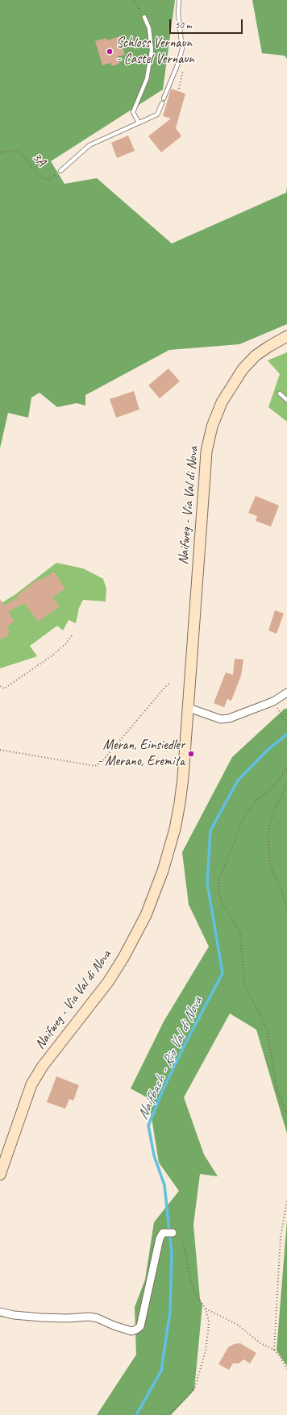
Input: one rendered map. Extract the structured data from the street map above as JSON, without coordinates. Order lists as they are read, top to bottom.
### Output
{
  "streets": {
    "main road": ["Naifweg - Via Val di Nova"],
    "path": ["3A"]
  },
  "water": ["Naifbach - Rio Val di Nova"],
  "places": ["Schloss Vernaun - Castel Vernaun", "Meran, Einsiedler - Merano, Eremita"],
  "scale_bar": "50 m"
}
